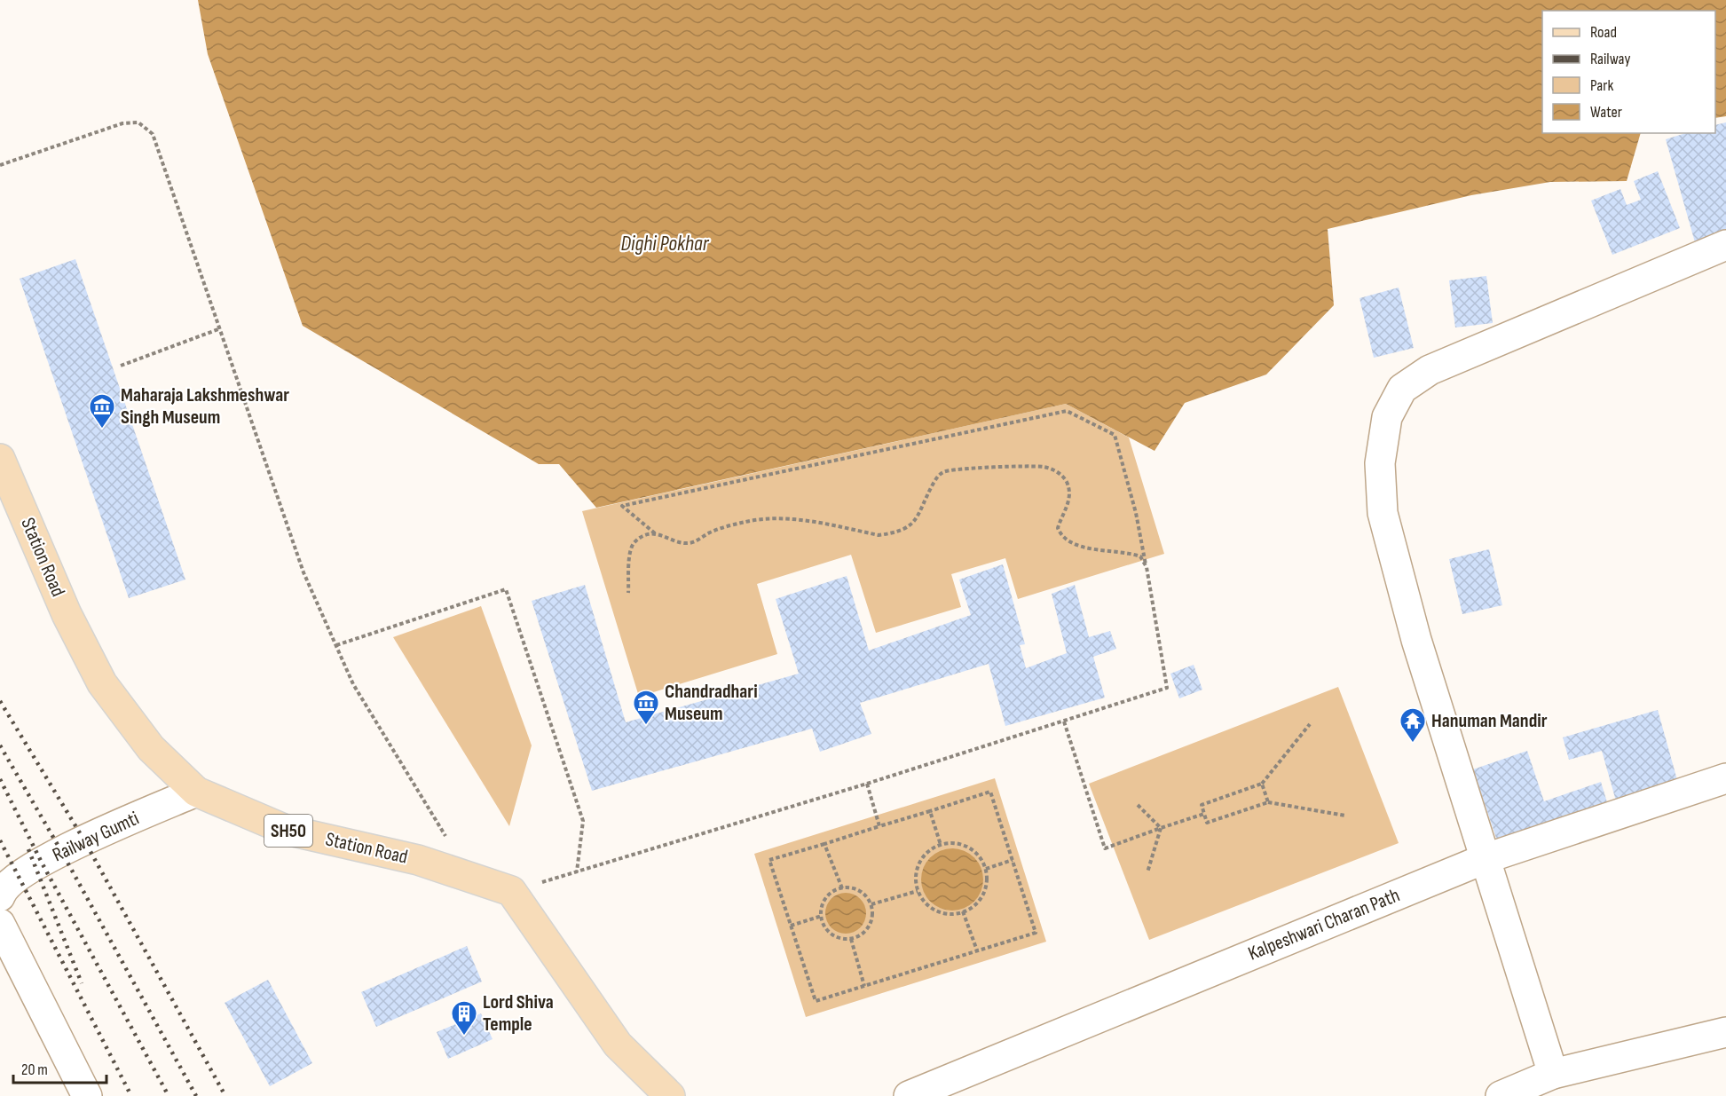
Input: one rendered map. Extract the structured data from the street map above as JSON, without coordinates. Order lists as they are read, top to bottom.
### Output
{
  "streets": {
    "main road": ["Station Road", "SH50"],
    "street": ["Railway Gumti", "Kalpeshwari Charan Path"]
  },
  "crossings": [
    ["Station Road", "Railway Gumti"]
  ],
  "water": ["Dighi Pokhar"],
  "places": {
    "museum": ["Maharaja Lakshmeshwar Singh Museum", "Chandradhari Museum"],
    "temple": ["Hanuman Mandir"],
    "building": ["Lord Shiva Temple"]
  },
  "legend": [
    "Road",
    "Railway",
    "Park",
    "Water"
  ],
  "scale_bar": "20 m"
}
